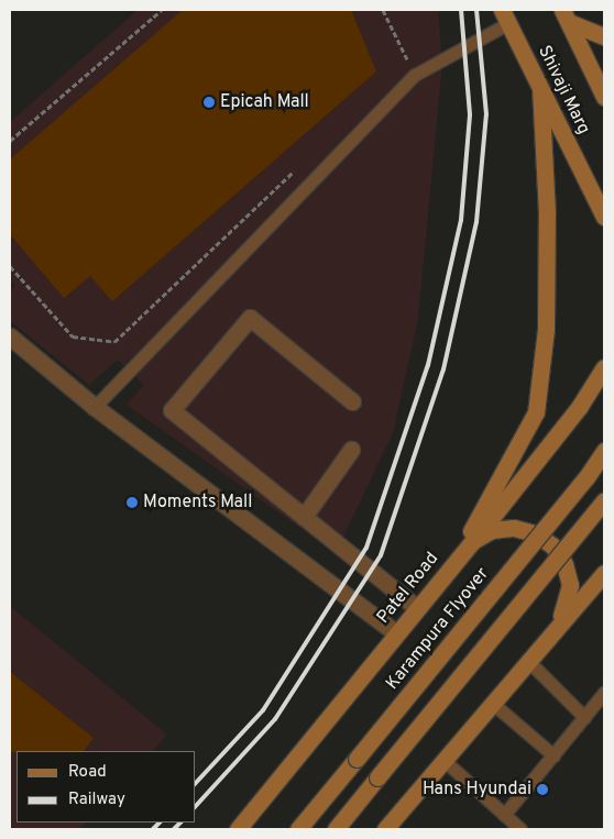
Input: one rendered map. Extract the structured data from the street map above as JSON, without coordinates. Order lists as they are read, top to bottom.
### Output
{
  "streets": {
    "main road": ["Shivaji Marg", "Patel Road", "Karampura Flyover"]
  },
  "places": ["Epicah Mall", "Moments Mall", "Hans Hyundai"],
  "legend": ["Road", "Railway"]
}
